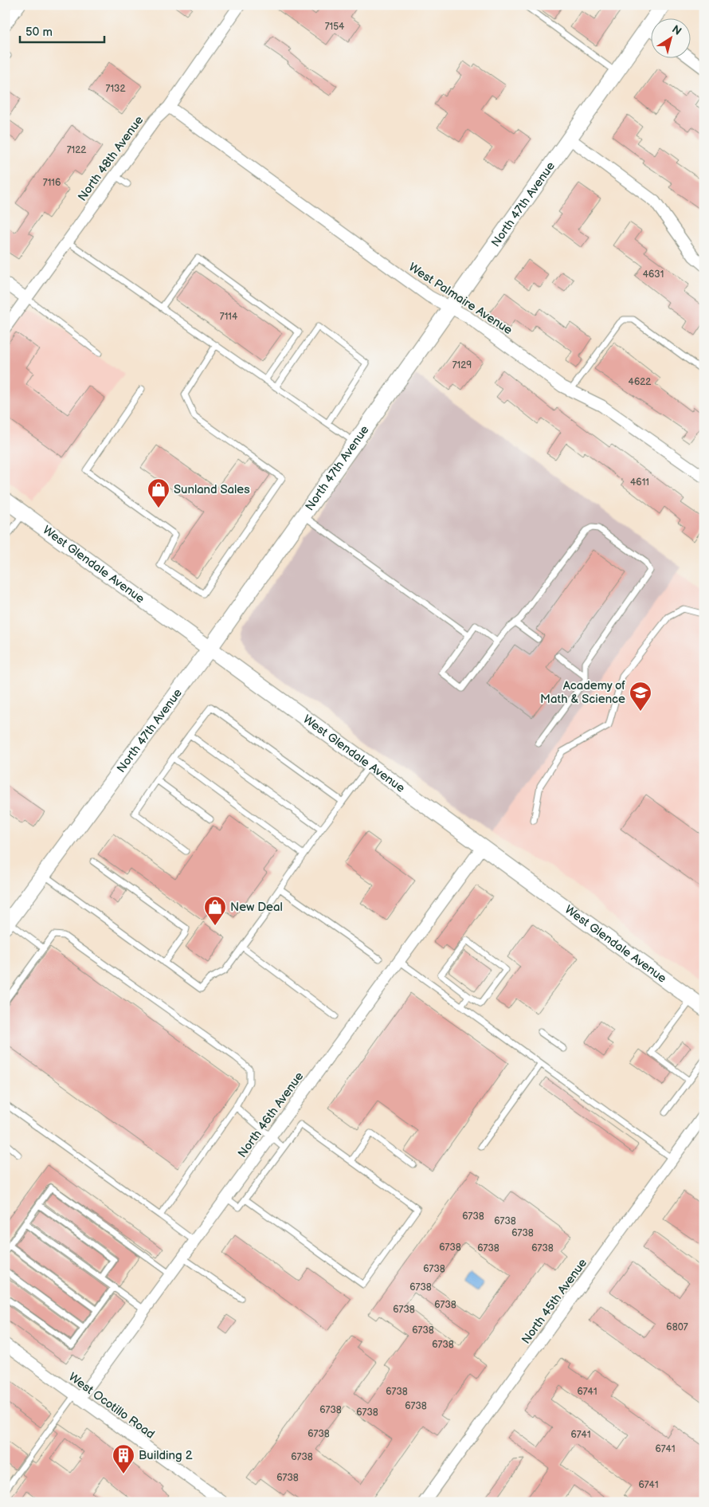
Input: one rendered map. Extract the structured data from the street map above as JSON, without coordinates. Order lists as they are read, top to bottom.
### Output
{
  "streets": {
    "street": [
      "North 48th Avenue",
      "North 47th Avenue",
      "West Palmaire Avenue",
      "West Glendale Avenue",
      "North 46th Avenue",
      "North 45th Avenue",
      "West Ocotillo Road"
    ]
  },
  "crossings": [
    ["North 48th Avenue", "West Palmaire Avenue"],
    ["North 47th Avenue", "West Palmaire Avenue"],
    ["North 47th Avenue", "West Glendale Avenue"],
    ["West Glendale Avenue", "North 46th Avenue"],
    ["North 46th Avenue", "West Ocotillo Road"]
  ],
  "places": {
    "shop": ["Sunland Sales", "New Deal"],
    "school or university": ["Academy of Math & Science"],
    "building": ["Building 2"]
  },
  "house_numbers": [
    "7154",
    "7132",
    "7122",
    "7116",
    "4631",
    "7114",
    "7129",
    "4622",
    "4611",
    "6738",
    "6738",
    "6738",
    "6738",
    "6738",
    "6738",
    "6738",
    "6738",
    "6738",
    "6738",
    "6807",
    "6738",
    "6738",
    "6738",
    "6741",
    "6738",
    "6738",
    "6738",
    "6738",
    "6741",
    "6741",
    "6738",
    "6738",
    "6741"
  ],
  "scale_bar": "50 m",
  "north": "top right"
}
